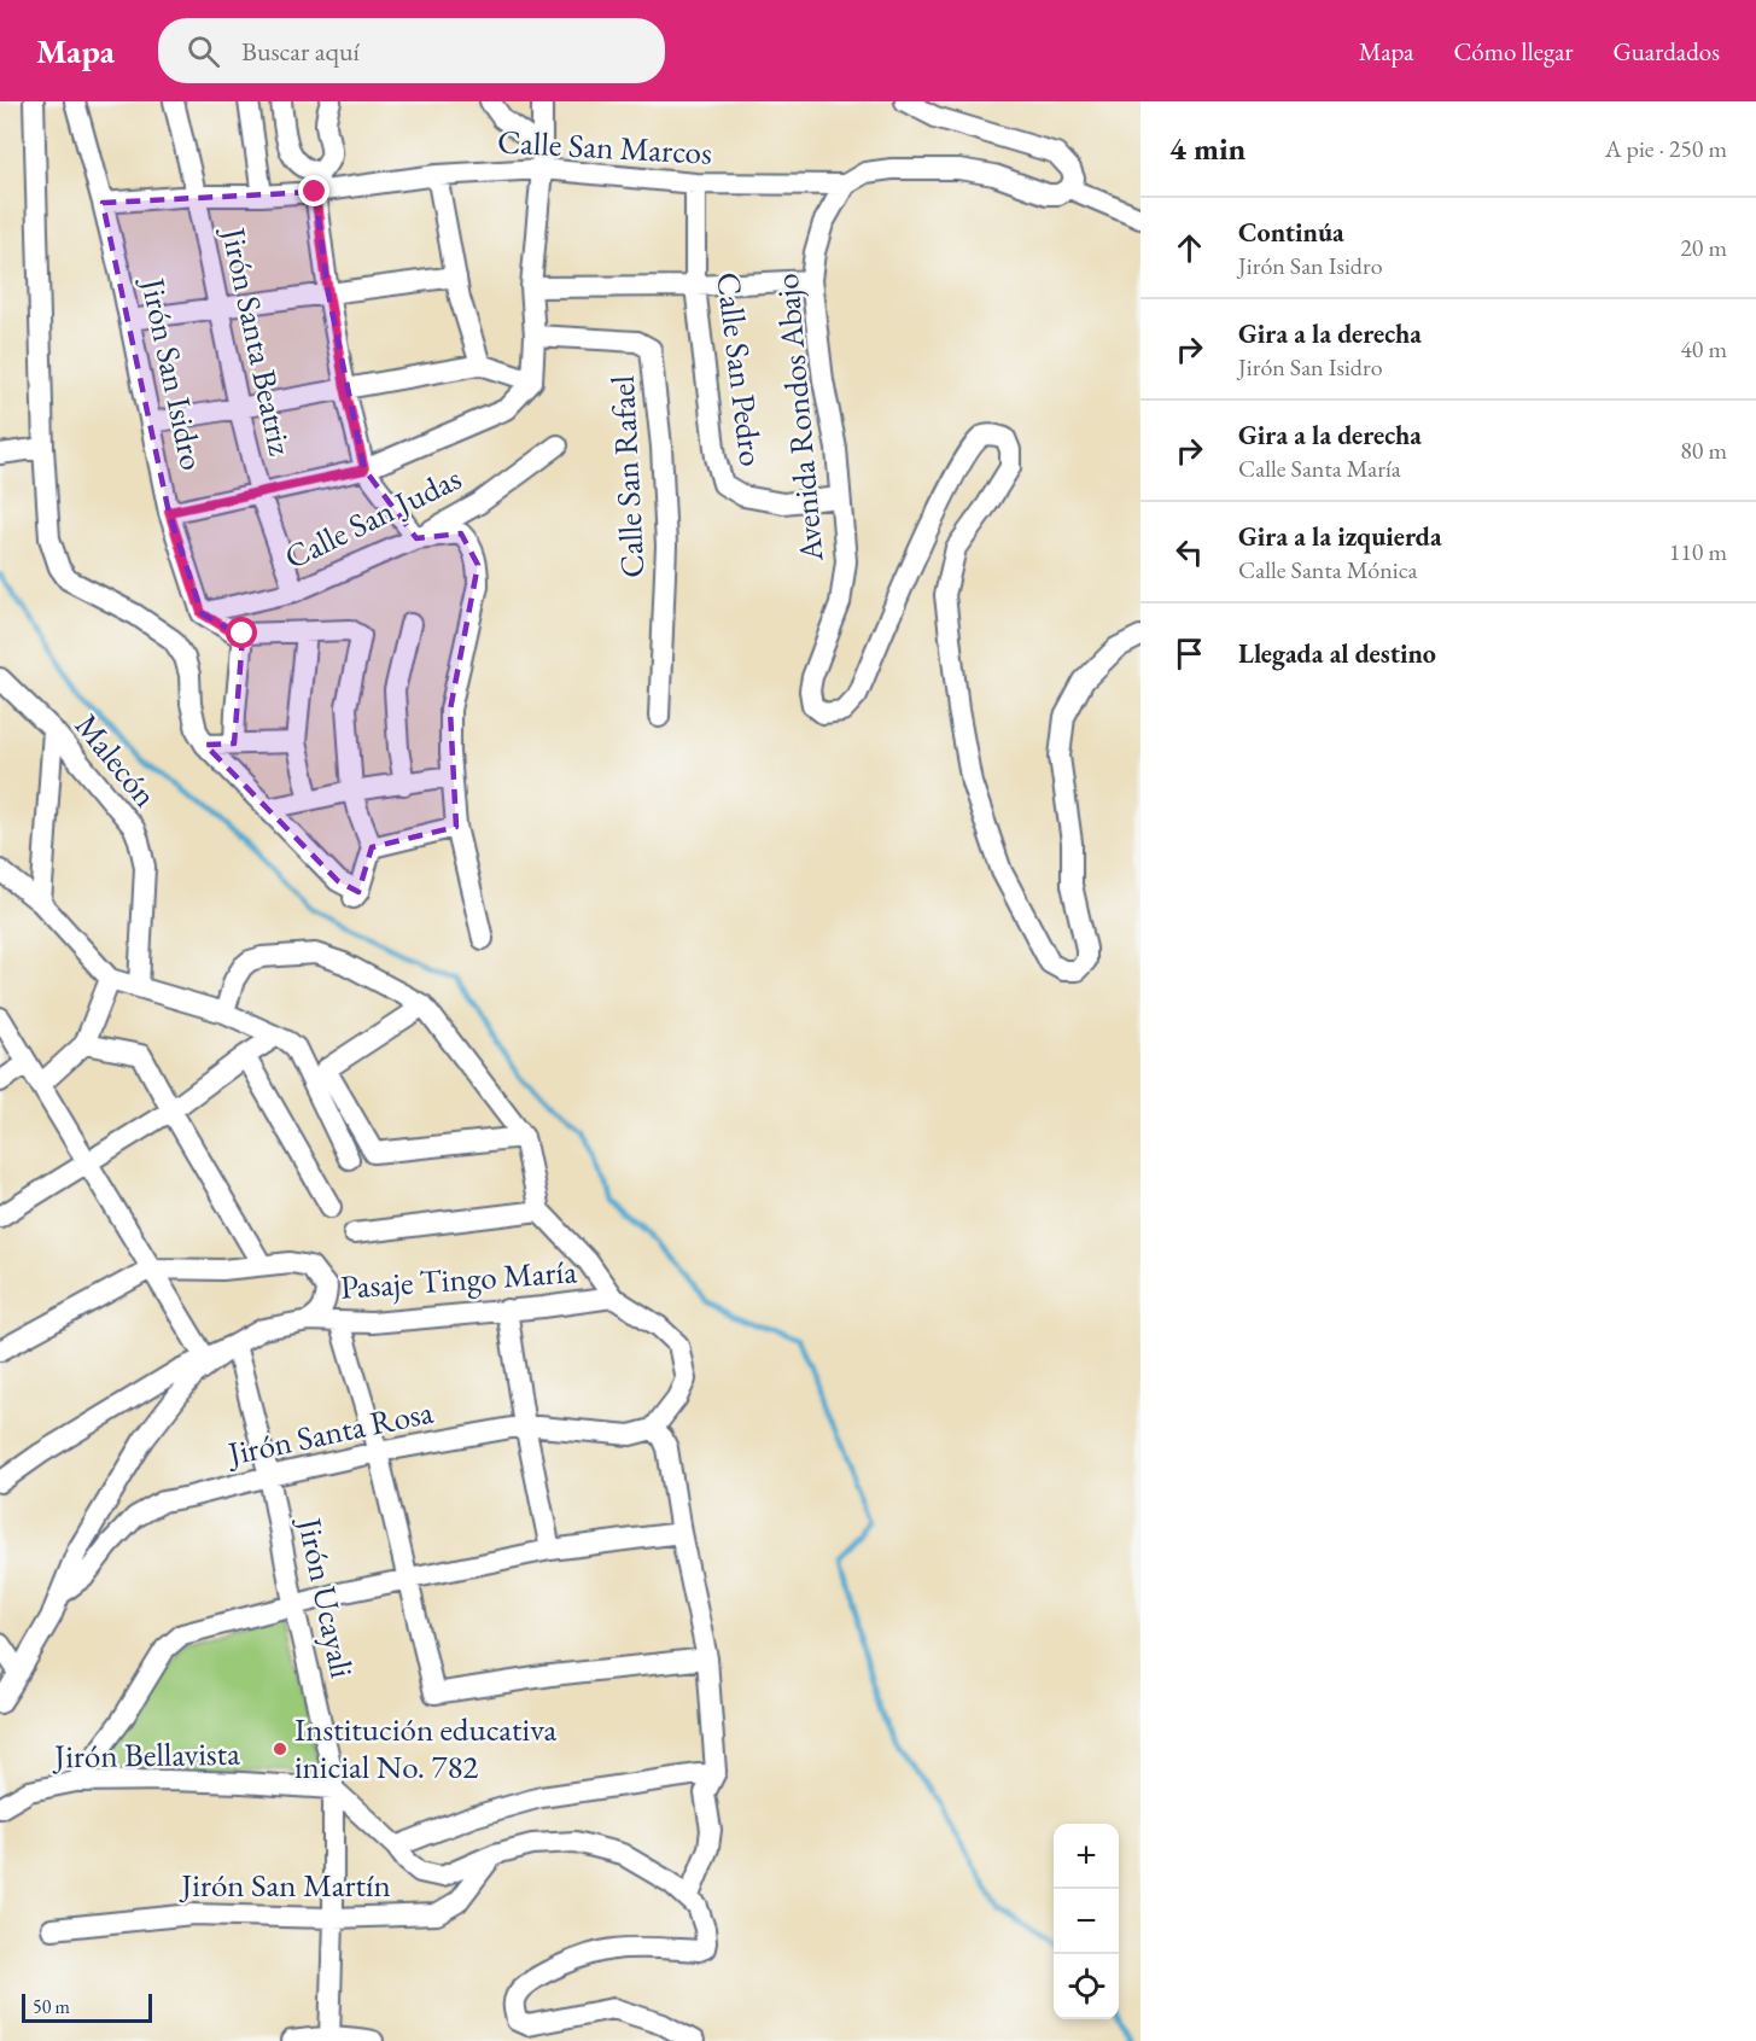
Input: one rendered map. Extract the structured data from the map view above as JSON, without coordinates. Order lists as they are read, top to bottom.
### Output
{
  "streets": {
    "street": [
      "Calle San Marcos",
      "Jirón Santa Beatriz",
      "Calle San Pedro",
      "Jirón San Isidro",
      "Avenida Rondos Abajo",
      "Calle San Rafael",
      "Calle San Judas",
      "Malecón",
      "Pasaje Tingo María",
      "Jirón Santa Rosa",
      "Jirón Ucayali",
      "Jirón Bellavista",
      "Jirón San Martín"
    ]
  },
  "crossings": [
    ["Calle San Marcos", "Jirón Santa Beatriz"],
    ["Calle San Marcos", "Calle San Pedro"],
    ["Calle San Marcos", "Jirón San Isidro"],
    ["Calle San Marcos", "Avenida Rondos Abajo"],
    ["Jirón Santa Beatriz", "Calle San Judas"],
    ["Calle San Pedro", "Avenida Rondos Abajo"],
    ["Jirón San Isidro", "Calle San Judas"],
    ["Pasaje Tingo María", "Jirón Santa Rosa"],
    ["Jirón Santa Rosa", "Jirón Ucayali"],
    ["Jirón Ucayali", "Jirón Bellavista"],
    ["Jirón Ucayali", "Jirón San Martín"]
  ],
  "places": ["Institución educativa inicial No. 782"],
  "scale_bar": "50 m",
  "page": {
    "header": "Mapa",
    "search": "Buscar aquí",
    "nav": ["Mapa", "Cómo llegar", "Guardados"],
    "heading": ["4 min", "A pie · 250 m"],
    "list": [
      ["Continúa", "Jirón San Isidro", "20 m"],
      ["Gira a la derecha", "Jirón San Isidro", "40 m"],
      ["Gira a la derecha", "Calle Santa María", "80 m"],
      ["Gira a la izquierda", "Calle Santa Mónica", "110 m"],
      "Llegada al destino"
    ],
    "map_buttons": ["+", "−"],
    "scale": "50 m"
  }
}
